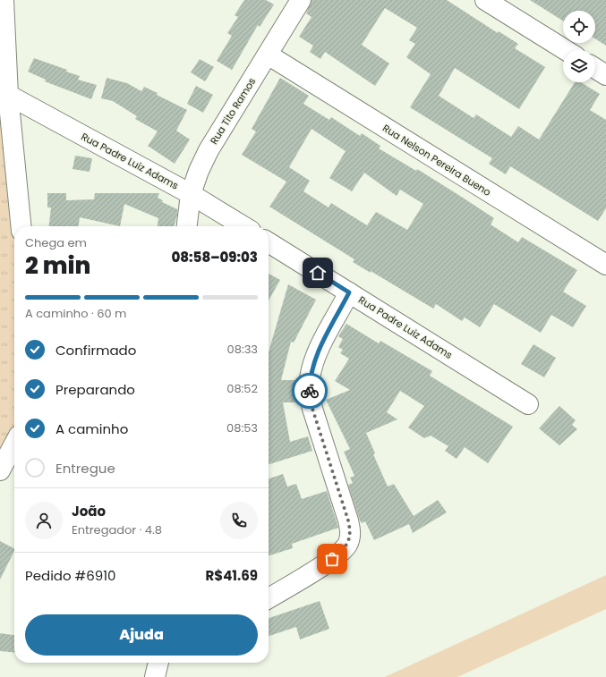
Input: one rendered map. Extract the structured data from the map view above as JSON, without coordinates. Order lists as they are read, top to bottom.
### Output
{
  "streets": {
    "street": ["Rua Tito Ramos", "Rua Nelson Pereira Bueno", "Rua Padre Luiz Adams"]
  },
  "crossings": [
    ["Rua Tito Ramos", "Rua Nelson Pereira Bueno"],
    ["Rua Tito Ramos", "Rua Padre Luiz Adams"]
  ],
  "page": {
    "heading": ["2 min", "Chega em", "08:58–09:03"],
    "panel": [
      "João",
      "Entregador · 4.8",
      "Pedido #6910",
      "R$41.69"
    ],
    "bar": "A caminho · 60 m",
    "list": [
      ["Confirmado", "08:33"],
      ["Preparando", "08:52"],
      ["A caminho", "08:53"],
      "Entregue"
    ],
    "buttons": "Ajuda"
  }
}
